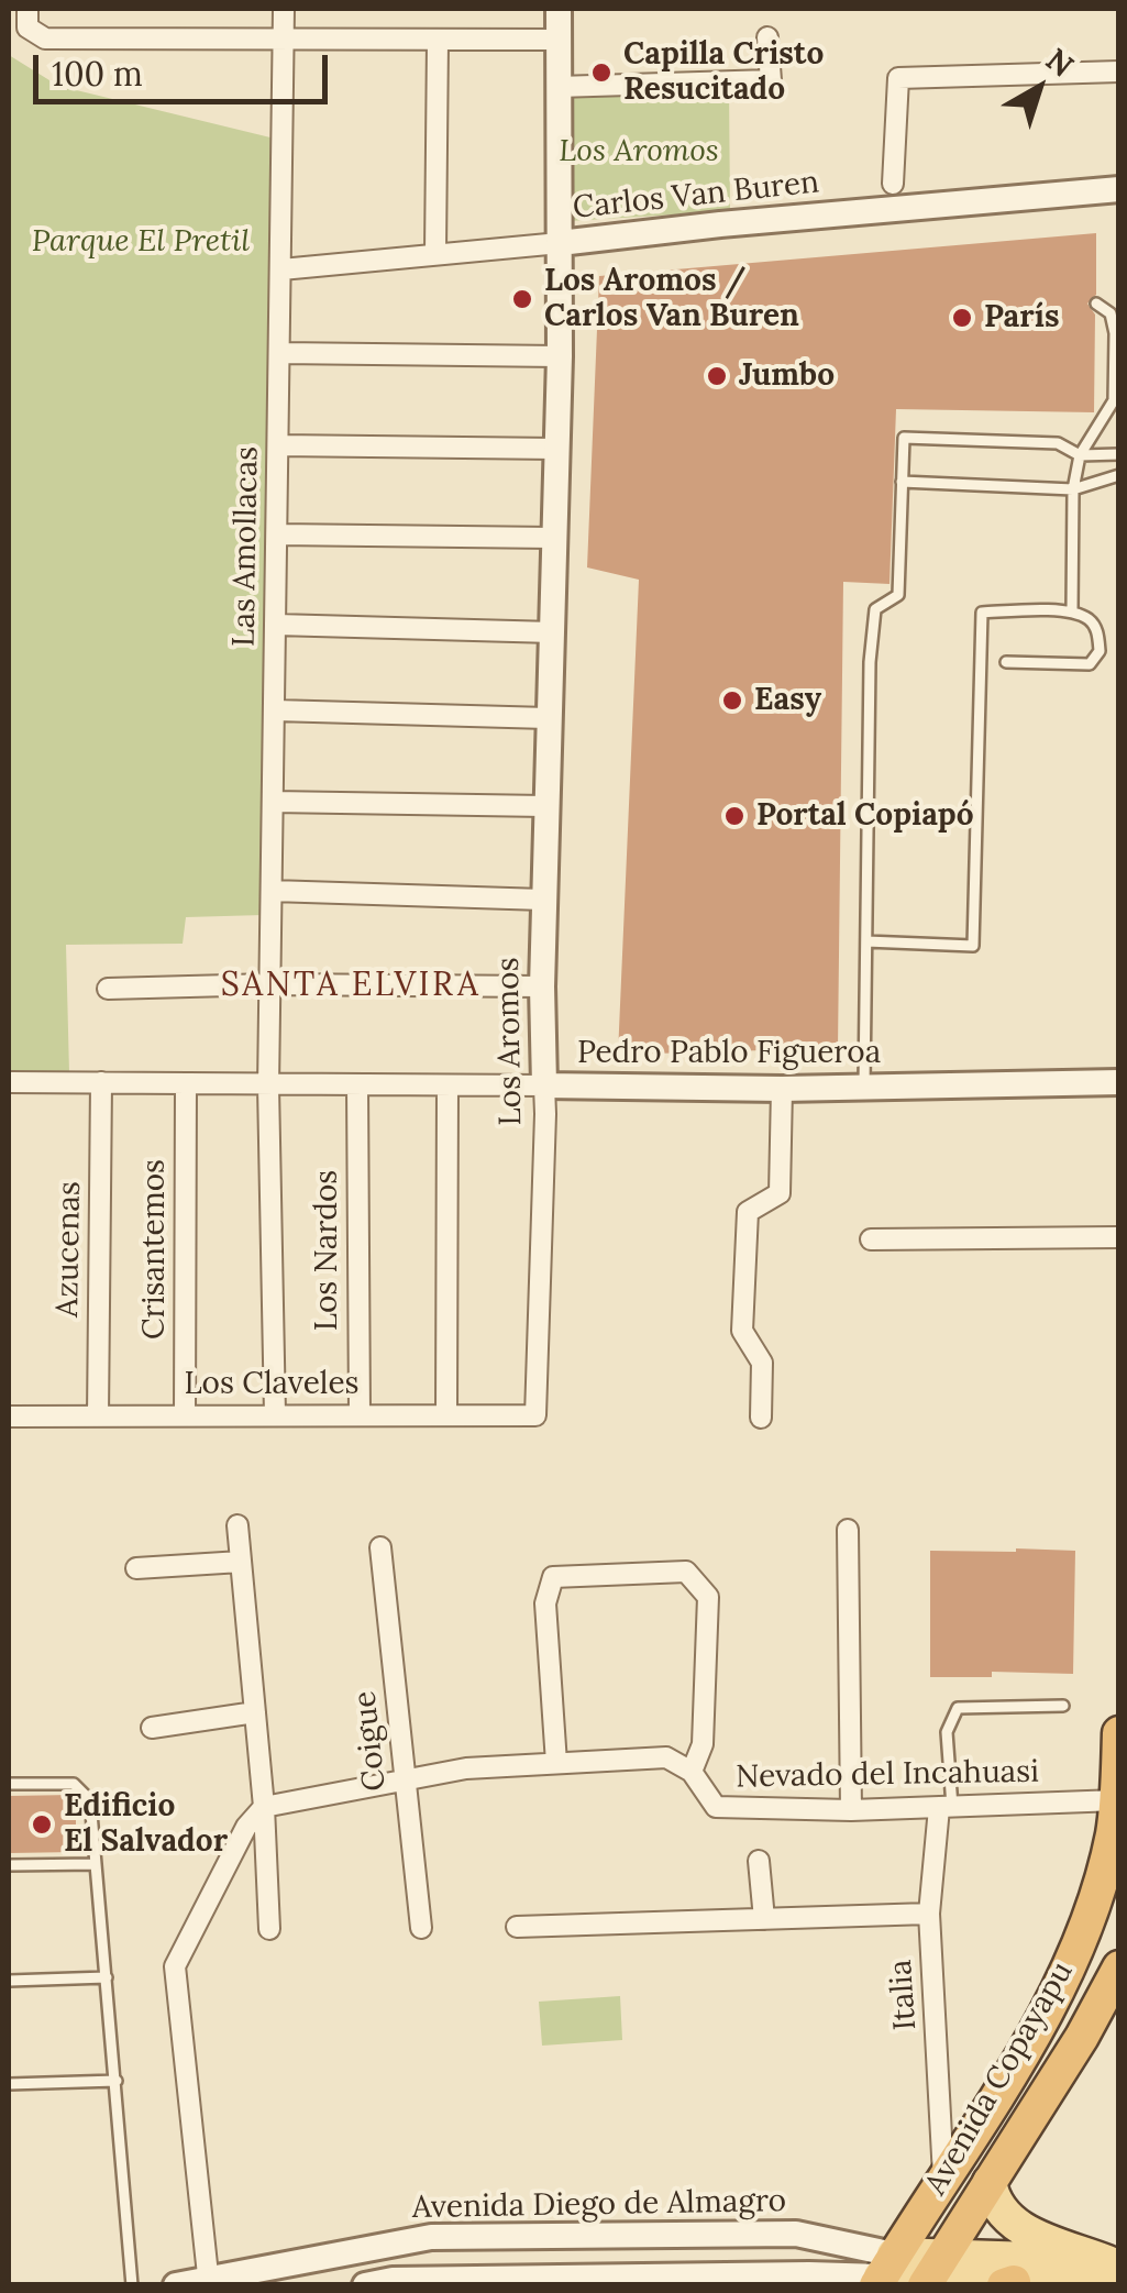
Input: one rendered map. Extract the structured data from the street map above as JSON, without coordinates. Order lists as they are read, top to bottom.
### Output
{
  "streets": {
    "highway": ["Avenida Copayapu"],
    "street": [
      "Carlos Van Buren",
      "Las Amollacas",
      "Los Aromos",
      "Pedro Pablo Figueroa",
      "Azucenas",
      "Crisantemos",
      "Los Nardos",
      "Los Claveles",
      "Coigue",
      "Nevado del Incahuasi",
      "Italia",
      "Avenida Diego de Almagro"
    ]
  },
  "crossings": [
    ["Carlos Van Buren", "Las Amollacas"],
    ["Carlos Van Buren", "Los Aromos"],
    ["Las Amollacas", "Pedro Pablo Figueroa"],
    ["Las Amollacas", "Los Claveles"],
    ["Los Aromos", "Pedro Pablo Figueroa"],
    ["Los Aromos", "Los Claveles"],
    ["Pedro Pablo Figueroa", "Azucenas"],
    ["Pedro Pablo Figueroa", "Crisantemos"],
    ["Pedro Pablo Figueroa", "Los Nardos"],
    ["Azucenas", "Los Claveles"],
    ["Crisantemos", "Los Claveles"],
    ["Los Nardos", "Los Claveles"],
    ["Coigue", "Nevado del Incahuasi"],
    ["Nevado del Incahuasi", "Italia"],
    ["Nevado del Incahuasi", "Avenida Copayapu"],
    ["Italia", "Avenida Copayapu"],
    ["Avenida Copayapu", "Avenida Diego de Almagro"]
  ],
  "districts": ["SANTA ELVIRA"],
  "parks": ["Los Aromos", "Parque El Pretil"],
  "places": [
    "Capilla Cristo Resucitado",
    "Los Aromos / Carlos Van Buren",
    "París",
    "Jumbo",
    "Easy",
    "Portal Copiapó",
    "Edificio El Salvador"
  ],
  "scale_bar": "100 m",
  "north": "top right"
}
